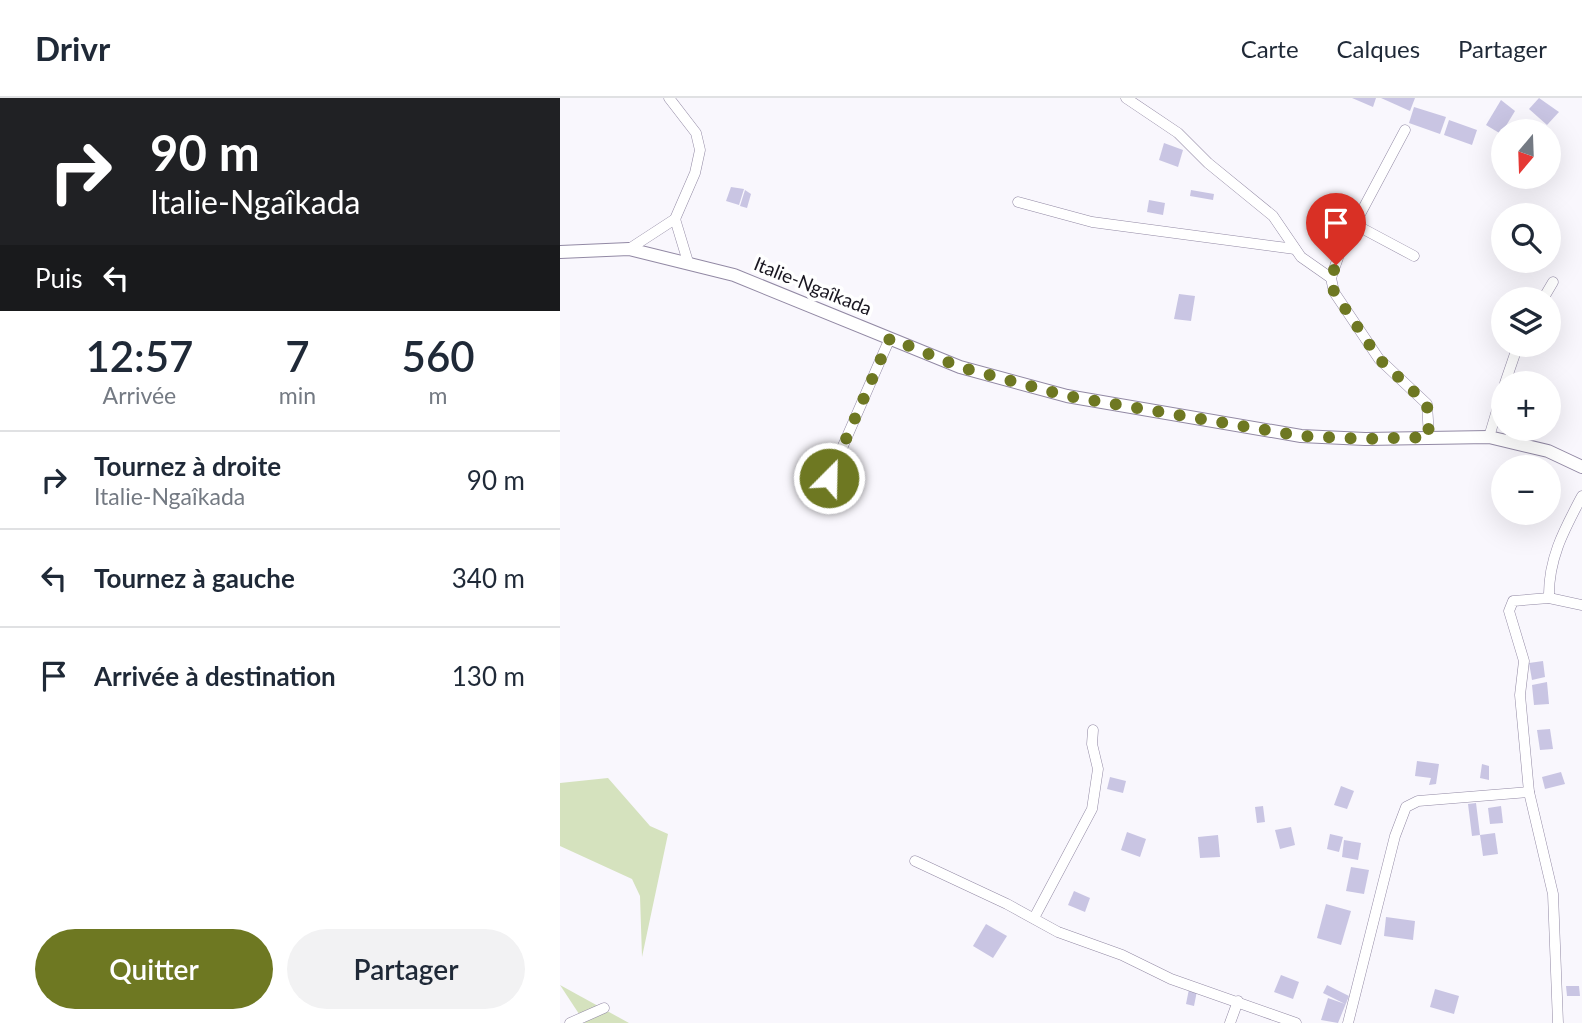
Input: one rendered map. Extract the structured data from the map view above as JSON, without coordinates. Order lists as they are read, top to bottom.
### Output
{
  "streets": {
    "street": ["Italie-Ngaîkada"]
  },
  "north": "bottom",
  "page": {
    "header": "Drivr",
    "nav": ["Carte", "Calques", "Partager"],
    "turn": ["90 m", "Italie-Ngaîkada"],
    "map_buttons": ["+", "−"],
    "then": "Puis",
    "eta": [
      "12:57",
      "Arrivée",
      "7",
      "min",
      "560",
      "m"
    ],
    "list": [
      {
        "name": "Tournez à droite",
        "note": "Italie-Ngaîkada",
        "value": "90 m"
      },
      {
        "name": "Tournez à gauche",
        "value": "340 m"
      },
      {
        "name": "Arrivée à destination",
        "value": "130 m"
      }
    ],
    "buttons": ["Quitter", "Partager"]
  }
}
